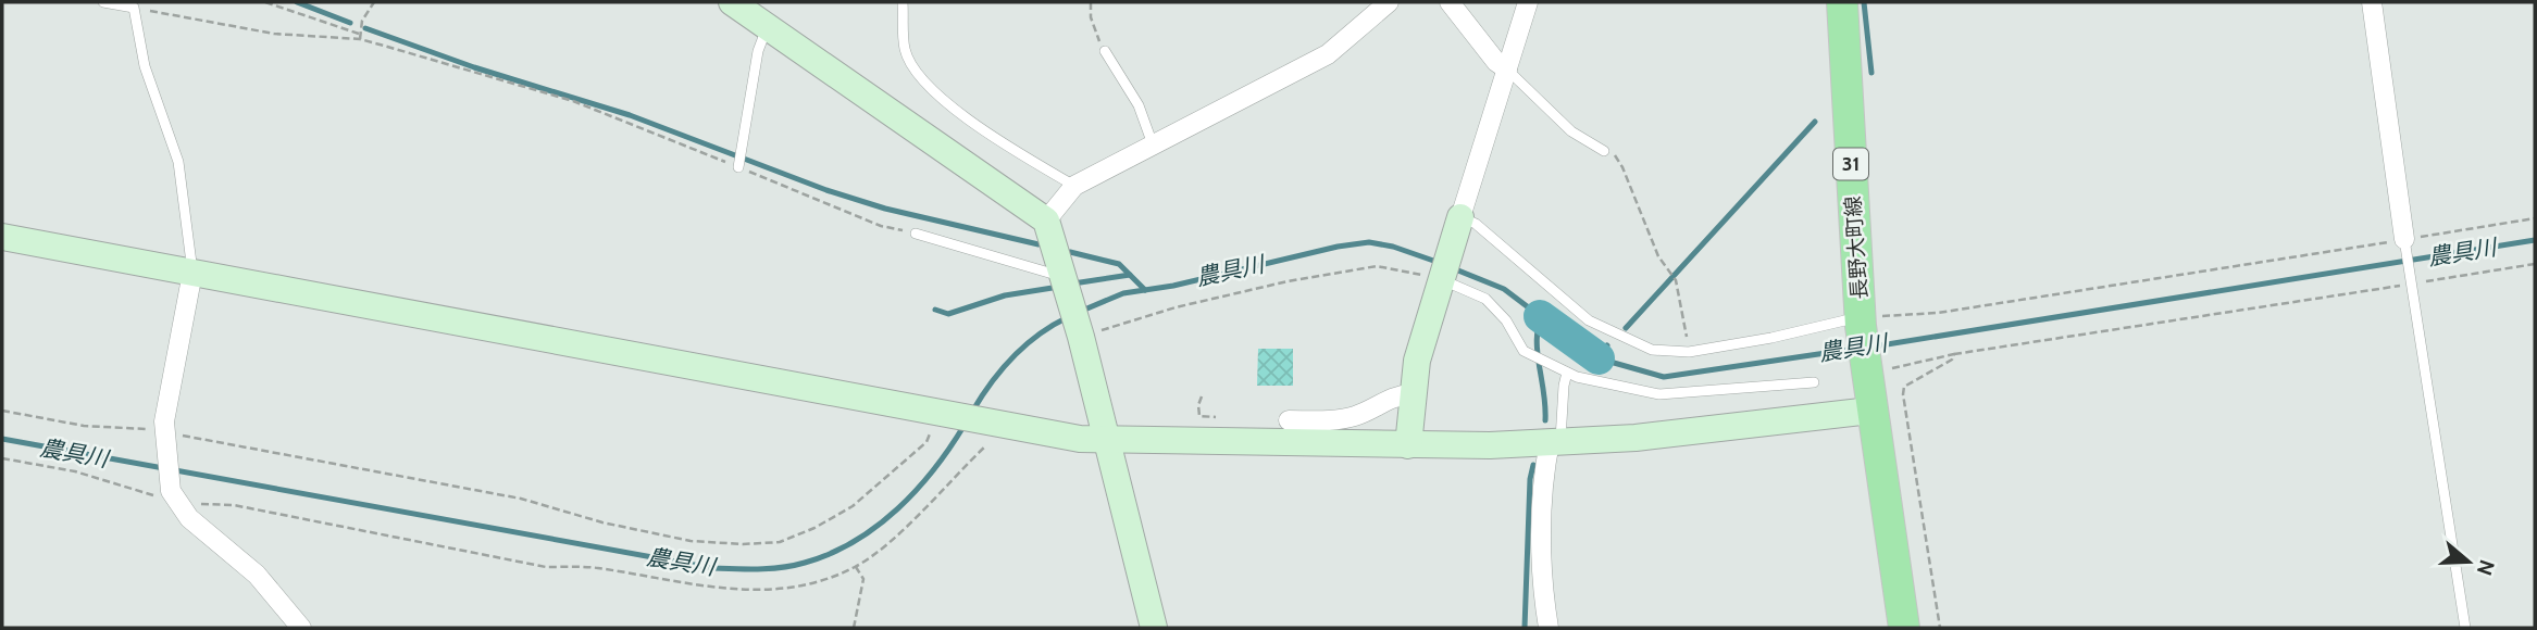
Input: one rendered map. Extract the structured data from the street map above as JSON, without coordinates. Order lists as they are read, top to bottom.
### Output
{
  "streets": {
    "main road": ["31", "長野大町線"]
  },
  "water": ["農具川"],
  "north": "right"
}
